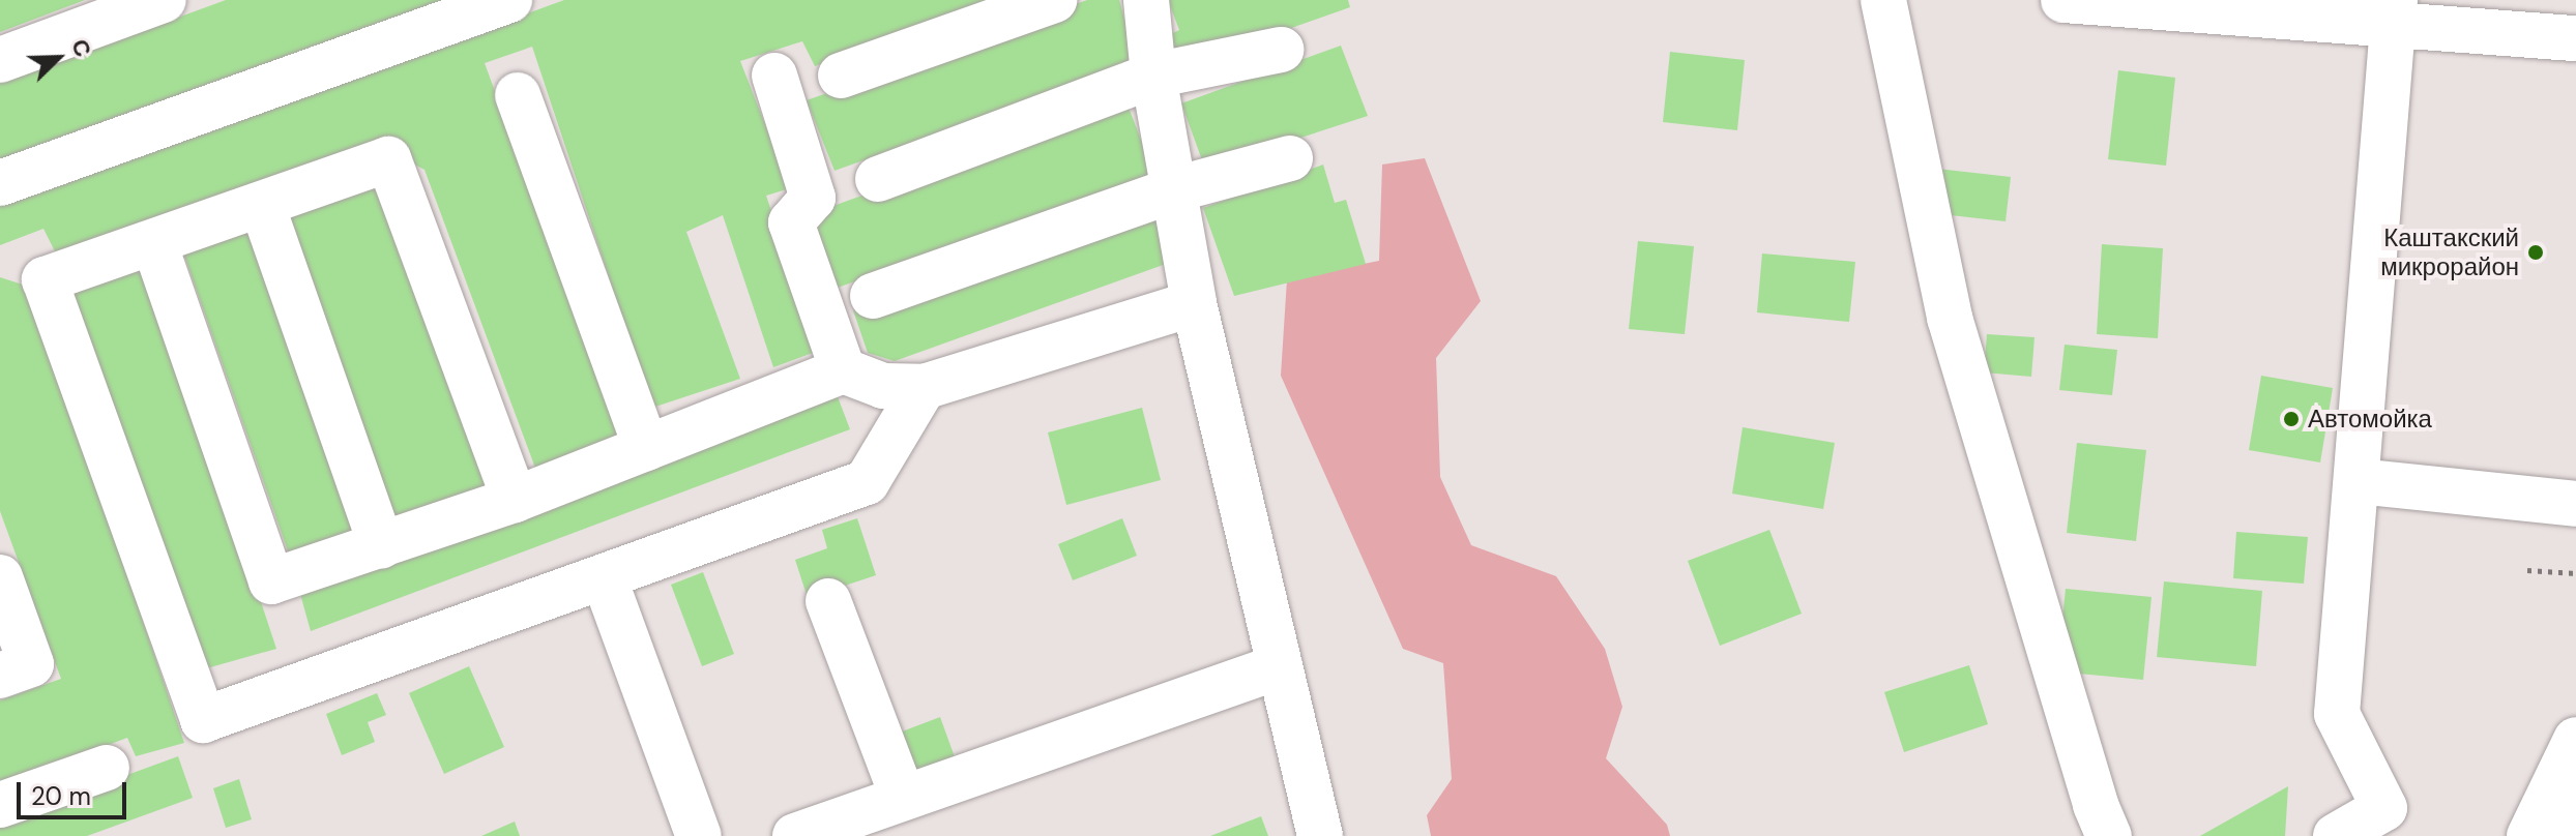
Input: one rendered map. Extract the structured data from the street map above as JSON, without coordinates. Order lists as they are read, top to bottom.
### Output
{
  "places": ["Каштакский микрорайон", "Автомойка"],
  "scale_bar": "20 m",
  "north": "top right"
}
